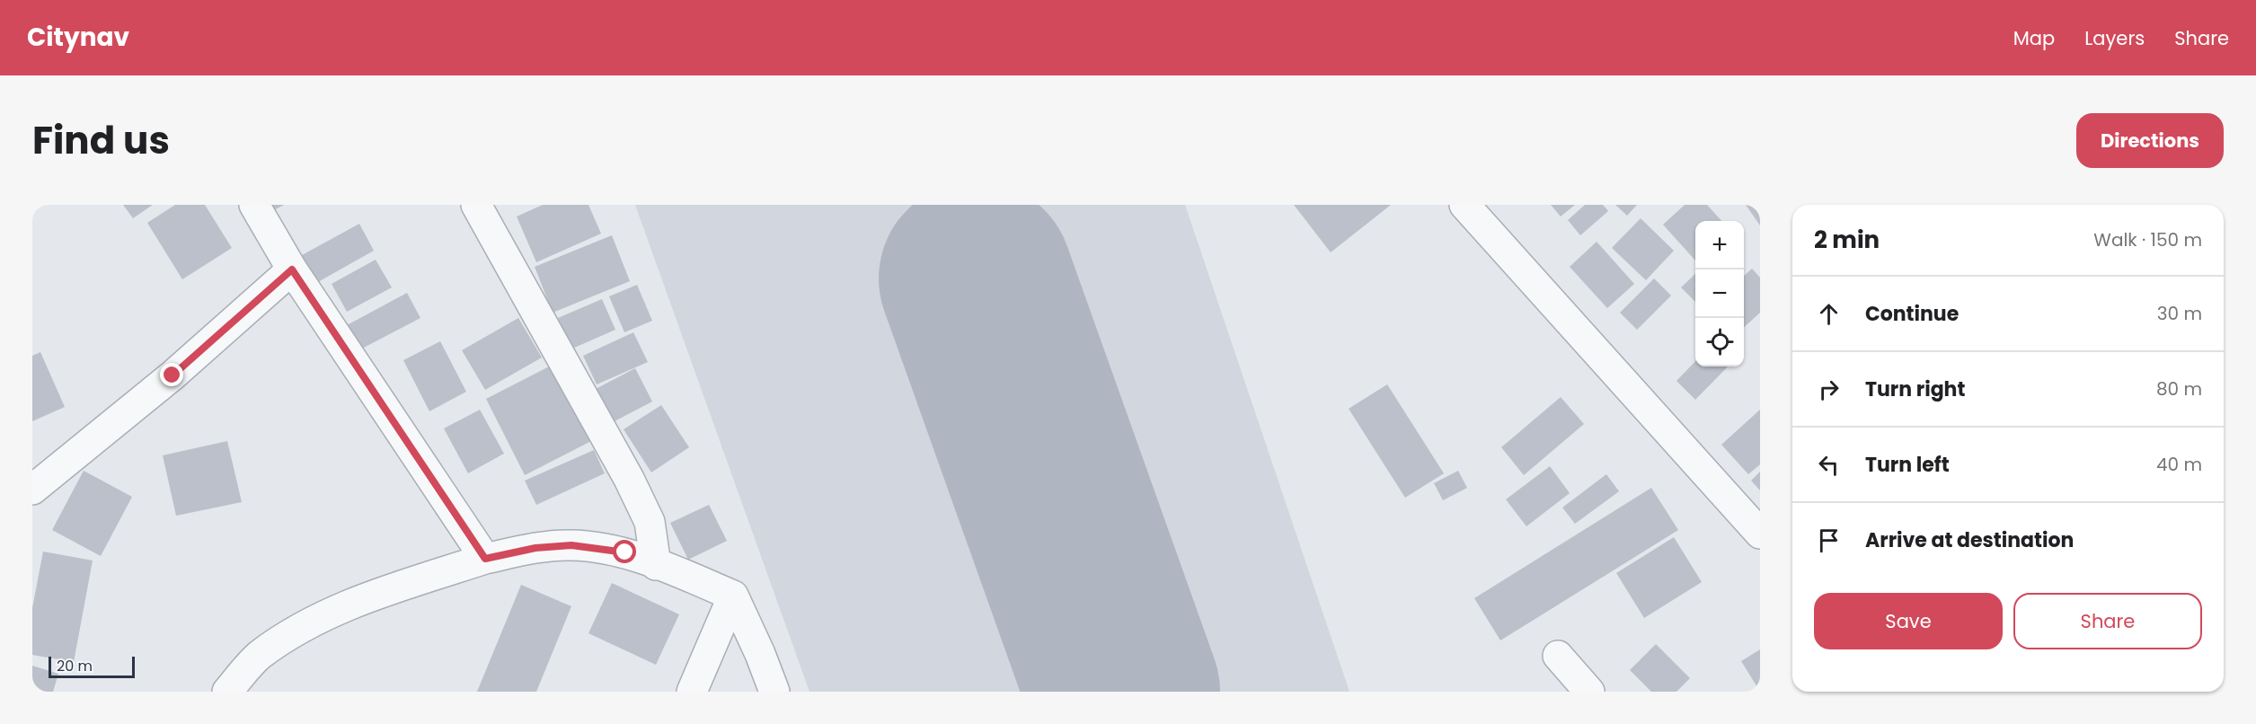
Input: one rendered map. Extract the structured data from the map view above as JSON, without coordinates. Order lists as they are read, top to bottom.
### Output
{
  "scale_bar": "20 m",
  "page": {
    "header": "Citynav",
    "nav": ["Map", "Layers", "Share"],
    "title": "Find us",
    "buttons": [
      "Directions",
      ["Save", "Share"]
    ],
    "heading": ["2 min", "Walk · 150 m"],
    "map_buttons": ["+", "−"],
    "list": [
      ["Continue", "30 m"],
      ["Turn right", "80 m"],
      ["Turn left", "40 m"],
      "Arrive at destination"
    ],
    "scale": "20 m"
  }
}
